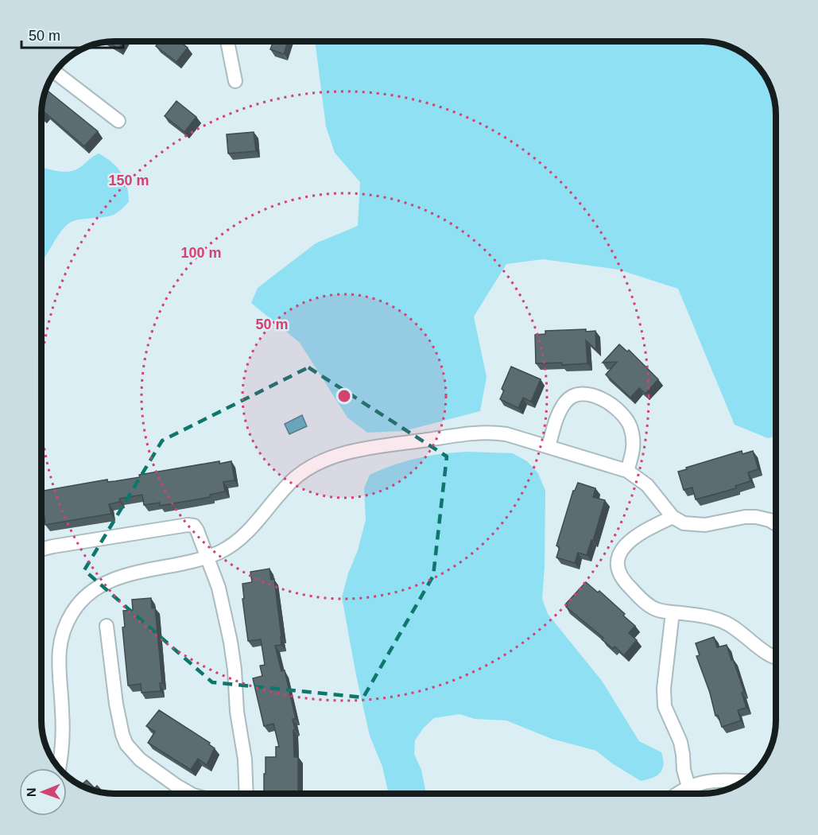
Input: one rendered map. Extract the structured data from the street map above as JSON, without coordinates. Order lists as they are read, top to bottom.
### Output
{
  "scale_bar": "50 m",
  "north": "left",
  "rings": ["150 m", "100 m", "50 m"]
}
